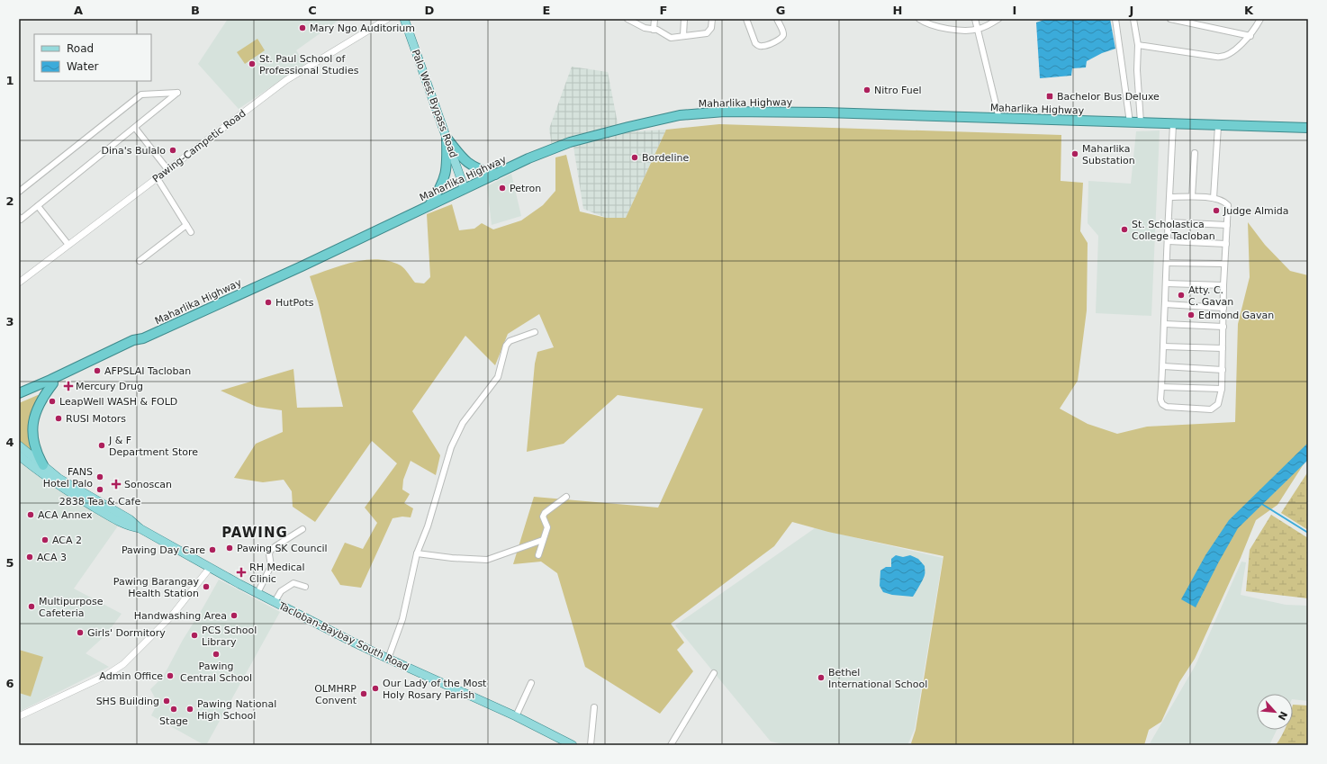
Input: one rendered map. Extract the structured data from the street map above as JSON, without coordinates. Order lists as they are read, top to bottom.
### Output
{
  "streets": {
    "highway": ["Maharlika Highway"],
    "main road": ["Palo West Bypass Road", "Tacloban-Baybay South Road"],
    "street": ["Pawing-Campetic Road"]
  },
  "crossings": [
    ["Maharlika Highway", "Palo West Bypass Road"]
  ],
  "districts": ["PAWING"],
  "places": {
    "other": [
      "Mary Ngo Auditorium",
      "St. Paul School of Professional Studies",
      "Nitro Fuel",
      "Dina's Bulalo",
      "Maharlika Substation",
      "Bordeline",
      "Petron",
      "Judge Almida",
      "St. Scholastica College Tacloban",
      "Atty. C. C. Gavan",
      "HutPots",
      "Edmond Gavan",
      "AFPSLAI Tacloban",
      "LeapWell WASH & FOLD",
      "RUSI Motors",
      "J & F Department Store",
      "FANS Hotel Palo",
      "2838 Tea & Cafe",
      "ACA Annex",
      "ACA 2",
      "Pawing SK Council",
      "Pawing Day Care",
      "ACA 3",
      "Pawing Barangay Health Station",
      "Multipurpose Cafeteria",
      "Handwashing Area",
      "Girls' Dormitory",
      "PCS School Library",
      "Pawing Central School",
      "Admin Office",
      "Bethel International School",
      "Our Lady of the Most Holy Rosary Parish",
      "OLMHRP Convent",
      "SHS Building",
      "Stage",
      "Pawing National High School"
    ],
    "transit": ["Bachelor Bus Deluxe"],
    "health": ["Mercury Drug", "Sonoscan", "RH Medical Clinic"]
  },
  "legend": ["Road", "Water"],
  "north": "bottom right",
  "grid": {
    "columns": [
      "A",
      "B",
      "C",
      "D",
      "E",
      "F",
      "G",
      "H",
      "I",
      "J",
      "K"
    ],
    "rows": [
      "1",
      "2",
      "3",
      "4",
      "5",
      "6"
    ]
  }
}
